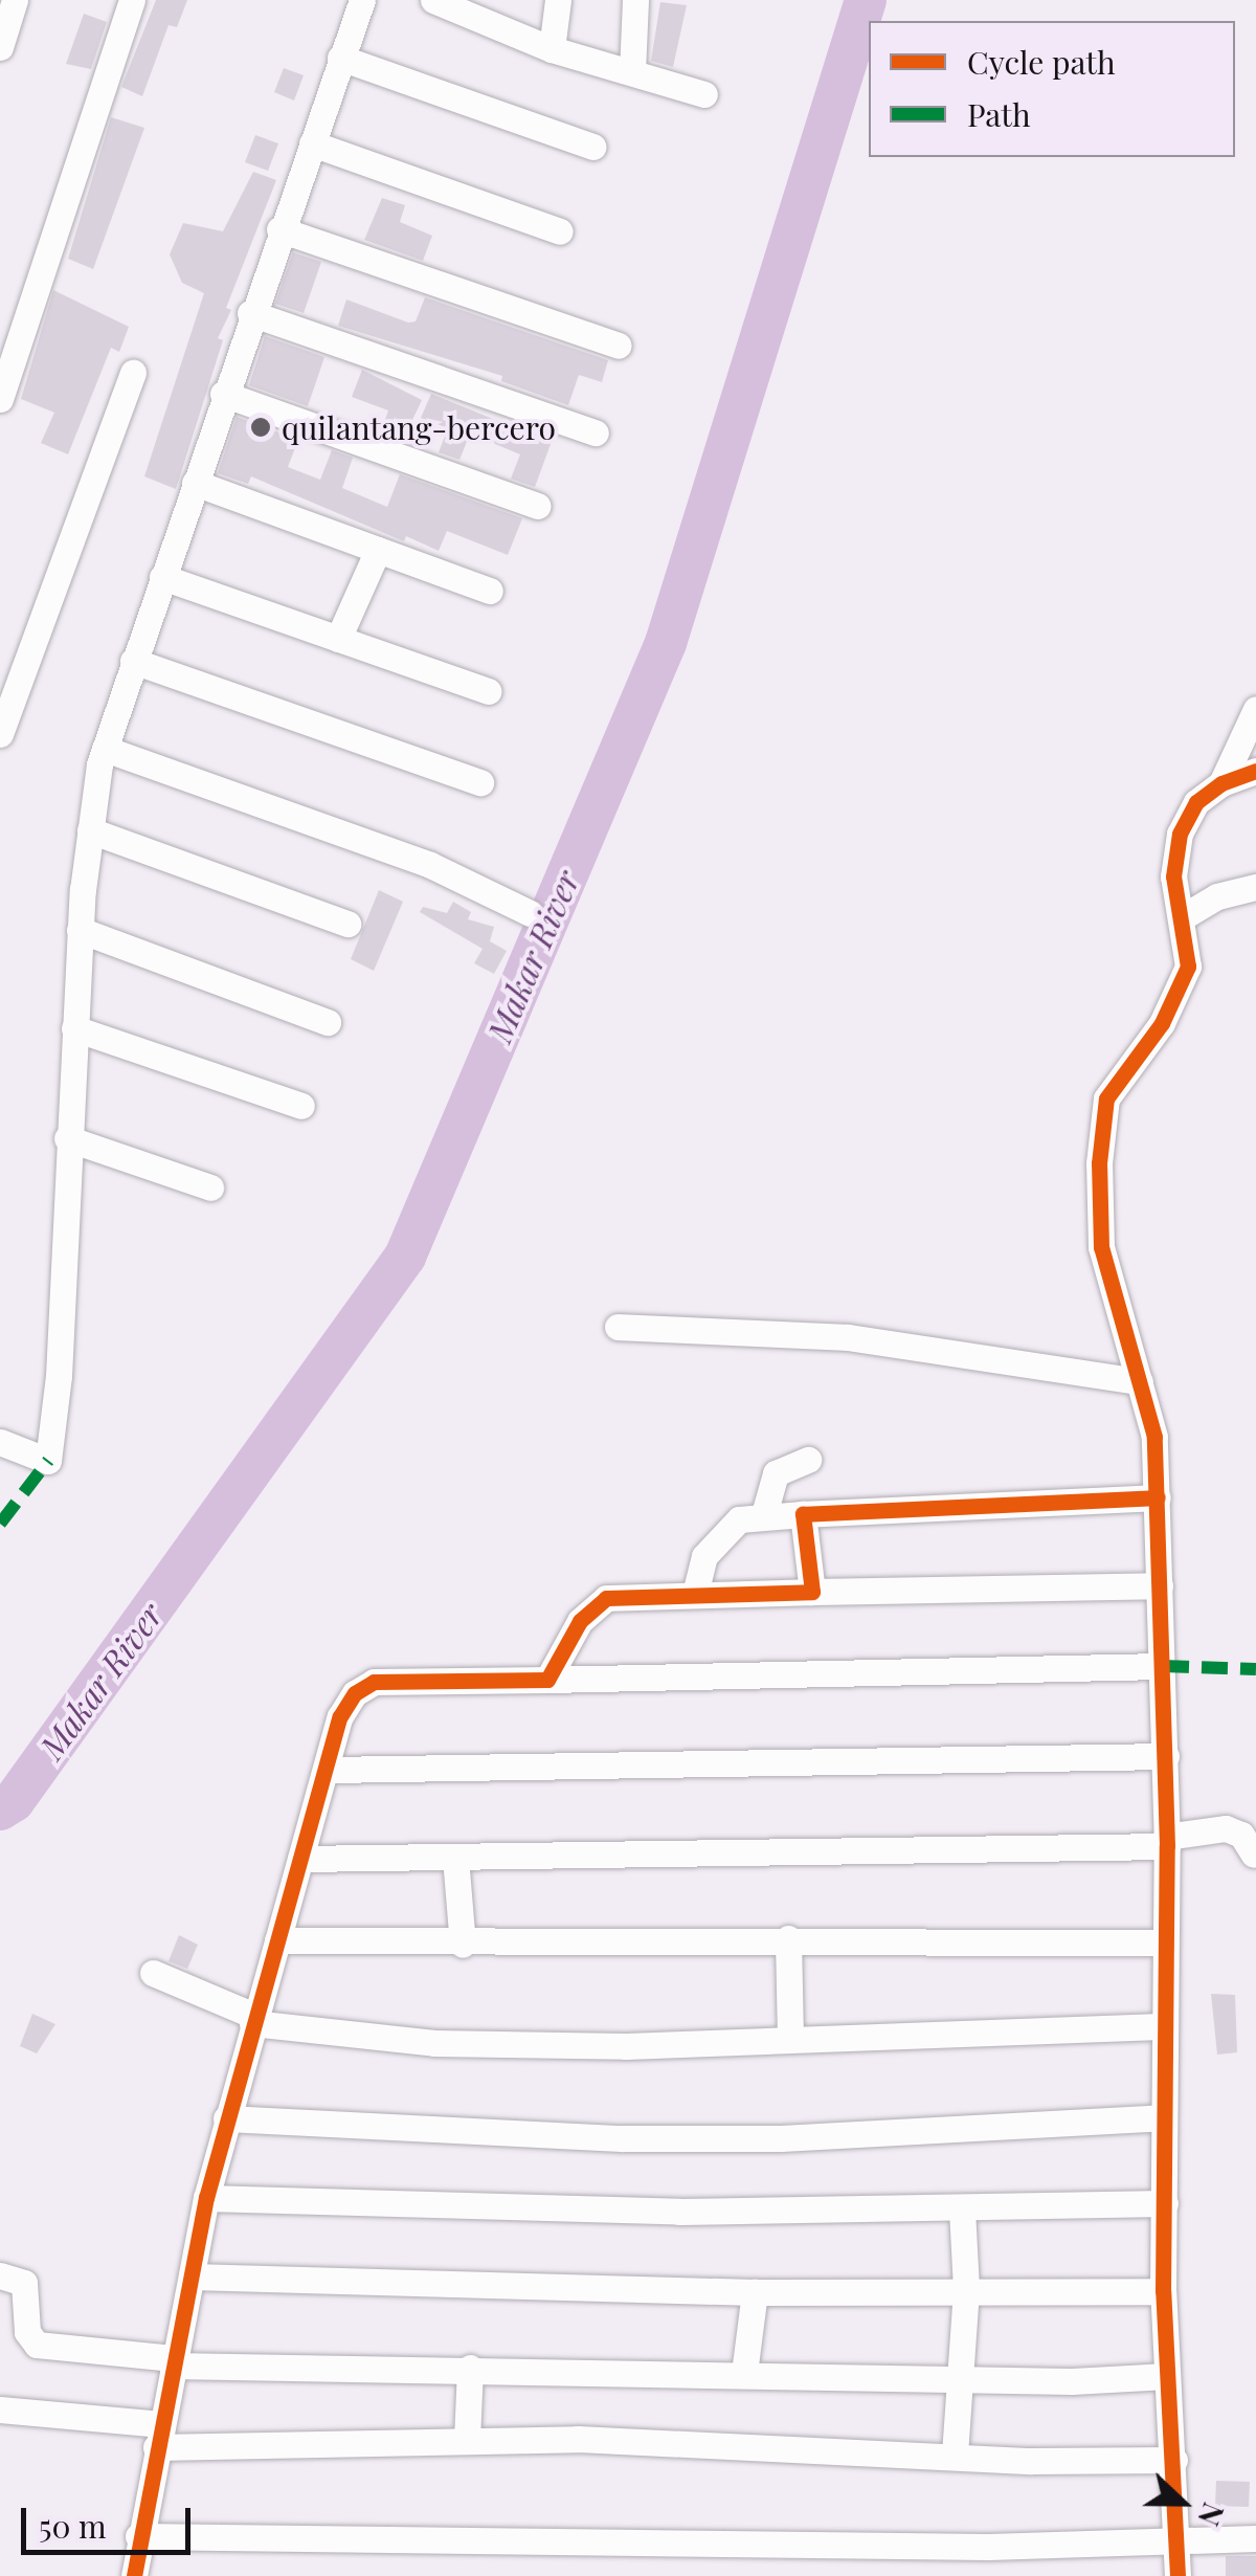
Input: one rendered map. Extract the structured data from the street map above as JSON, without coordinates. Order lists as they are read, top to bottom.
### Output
{
  "water": ["Makar River"],
  "places": ["quilantang-bercero"],
  "legend": ["Cycle path", "Path"],
  "scale_bar": "50 m",
  "north": "right"
}
